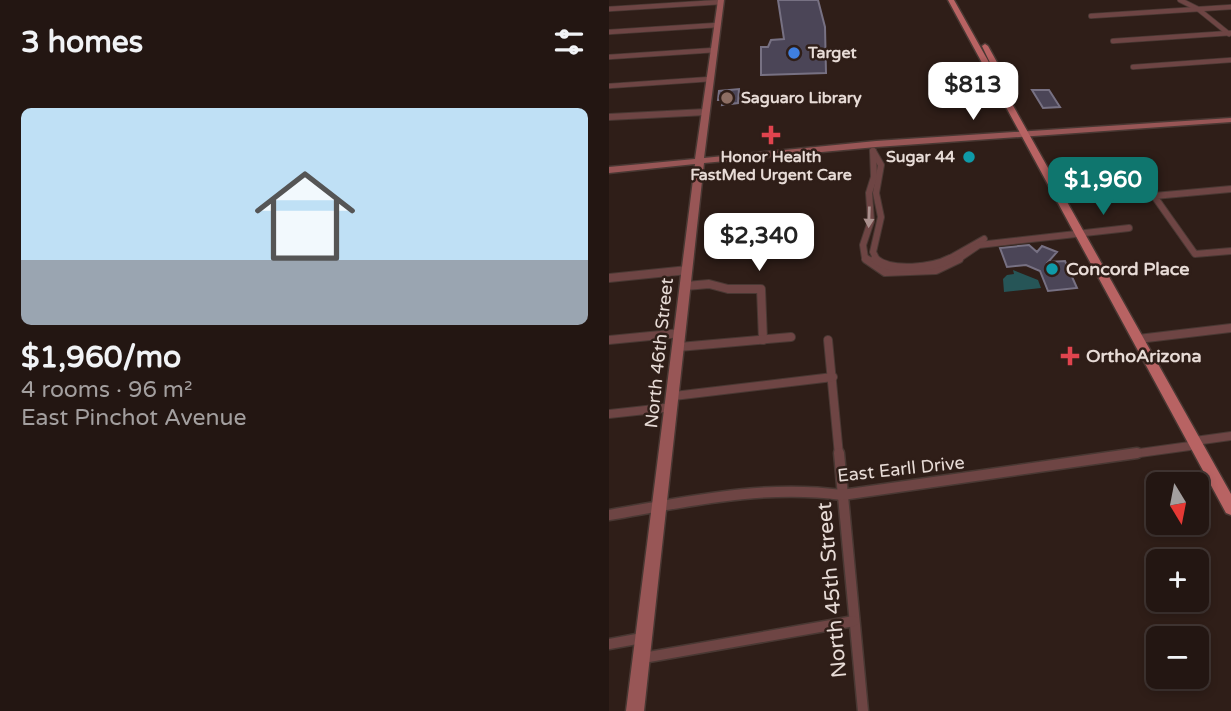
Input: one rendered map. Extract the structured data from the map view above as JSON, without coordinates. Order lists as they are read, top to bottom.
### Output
{
  "streets": {
    "street": ["North 46th Street", "East Earll Drive", "North 45th Street"]
  },
  "crossings": [
    ["North 46th Street", "East Earll Drive"],
    ["East Earll Drive", "North 45th Street"]
  ],
  "places": {
    "other": [
      "Target",
      "Saguaro Library",
      "Sugar 44",
      "Concord Place"
    ],
    "health": ["Honor Health FastMed Urgent Care", "OrthoArizona"]
  },
  "north": "bottom",
  "page": {
    "heading": "3 homes",
    "price": ["$813", "$1,960", "$2,340"],
    "list": [
      {
        "name": "$1,960/mo",
        "note": "4 rooms · 96 m² · East Pinchot Avenue"
      }
    ],
    "map_buttons": ["+", "−"]
  }
}
